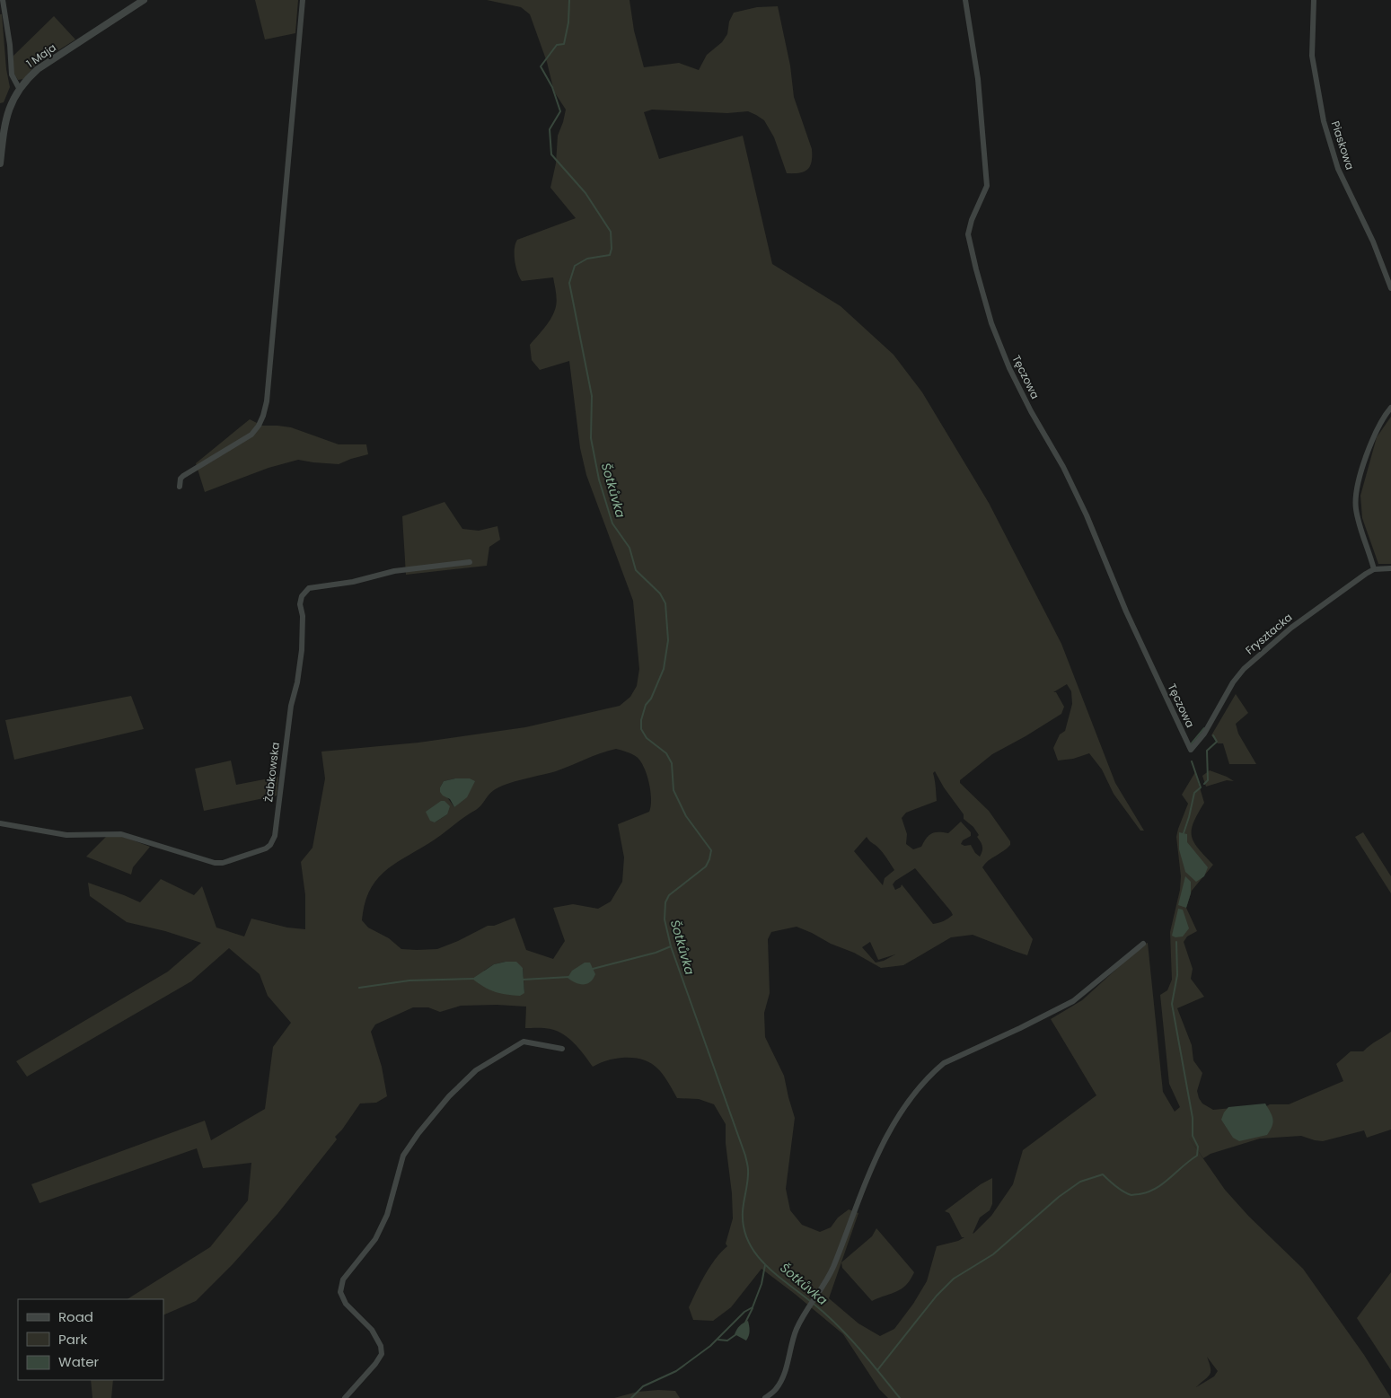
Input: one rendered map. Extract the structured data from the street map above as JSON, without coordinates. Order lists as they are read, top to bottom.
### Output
{
  "streets": {
    "street": [
      "1 Maja",
      "Piaskowa",
      "Tęczowa",
      "Frysztacka",
      "Żabkowska"
    ]
  },
  "crossings": [
    ["Tęczowa", "Frysztacka"]
  ],
  "water": ["Šotkůvka"],
  "legend": ["Road", "Park", "Water"]
}
